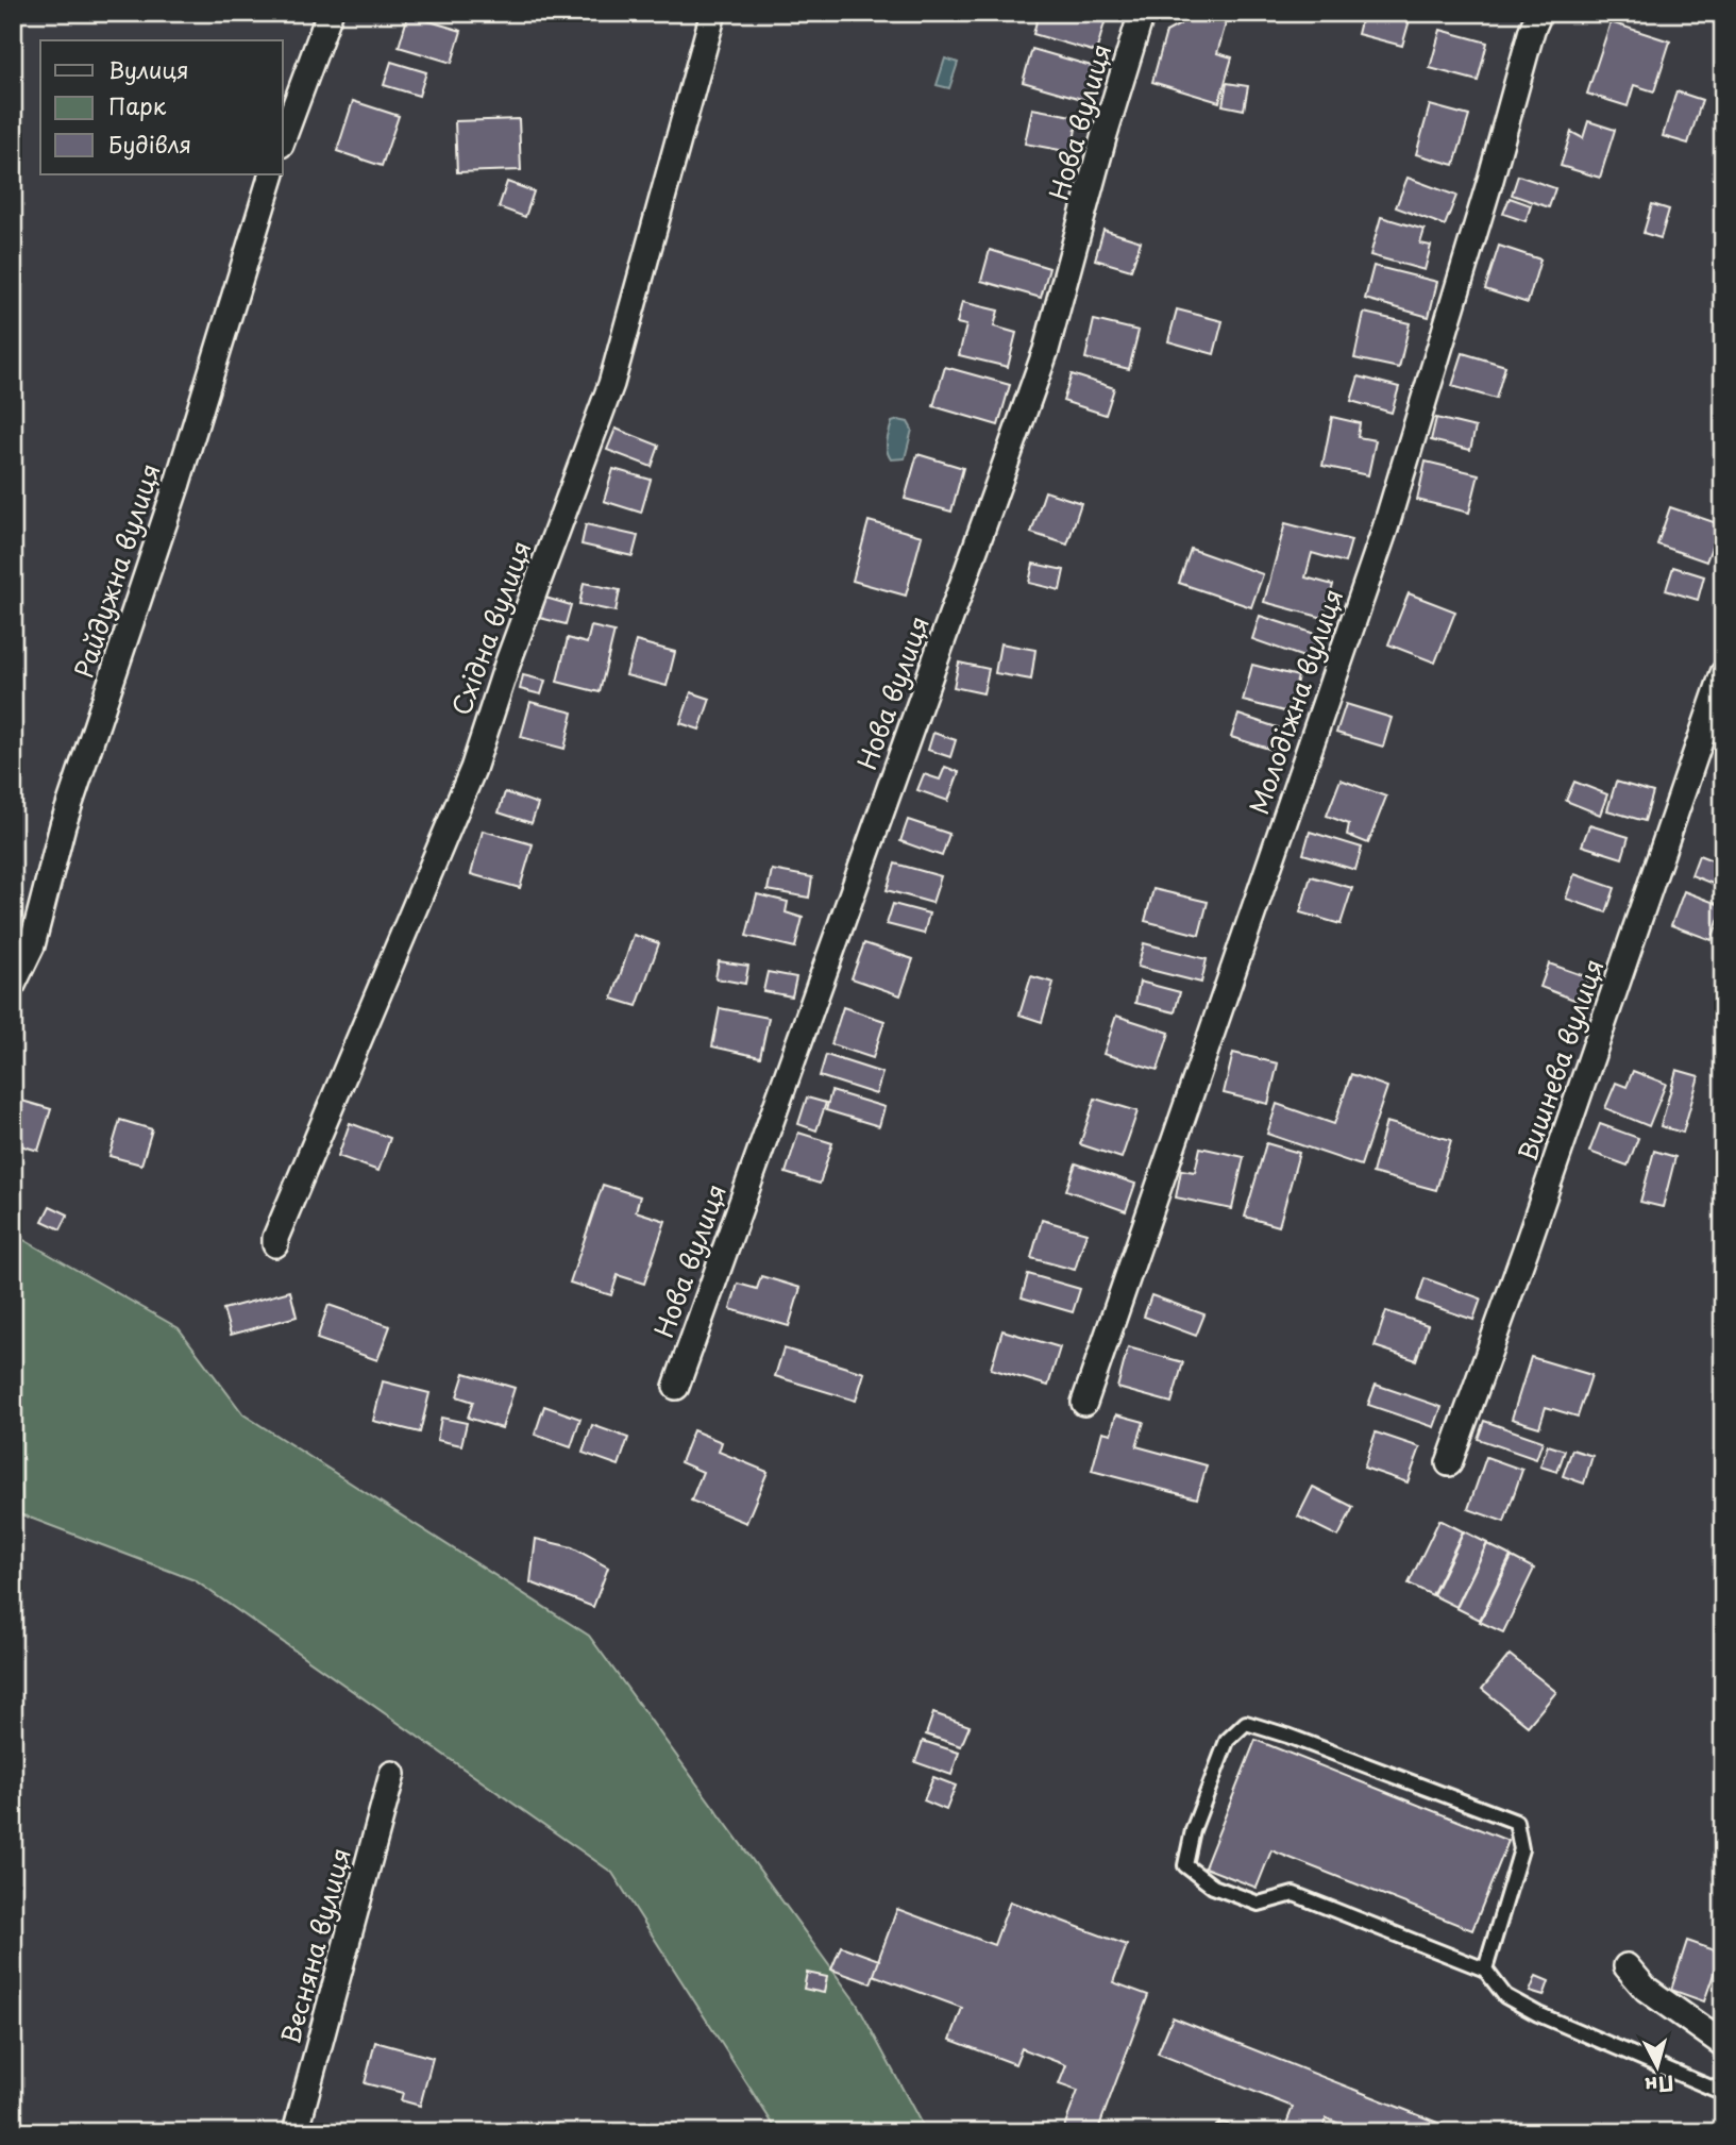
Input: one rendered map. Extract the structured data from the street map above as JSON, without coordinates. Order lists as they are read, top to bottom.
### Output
{
  "streets": {
    "street": [
      "Нова вулиця",
      "Райдужна вулиця",
      "Східна вулиця",
      "Молодіжна вулиця",
      "Вишнева вулиця",
      "Весняна вулиця"
    ]
  },
  "legend": ["Вулиця", "Парк", "Будівля"],
  "north": "bottom"
}
